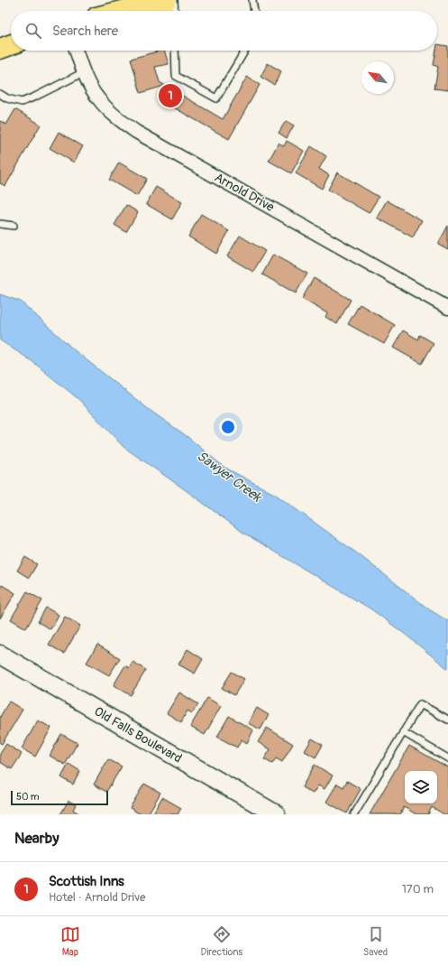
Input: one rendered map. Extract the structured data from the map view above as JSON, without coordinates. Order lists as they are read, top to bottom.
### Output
{
  "streets": {
    "street": ["Arnold Drive", "Old Falls Boulevard"]
  },
  "water": ["Sawyer Creek"],
  "scale_bar": "50 m",
  "north": "top left",
  "page": {
    "search": "Search here",
    "pins": "1",
    "scale": "50 m",
    "heading": "Nearby",
    "list": [
      {
        "mark": "1",
        "name": "Scottish Inns",
        "note": "Hotel · Arnold Drive",
        "value": "170 m"
      }
    ],
    "nav": ["Map", "Directions", "Saved"]
  }
}
